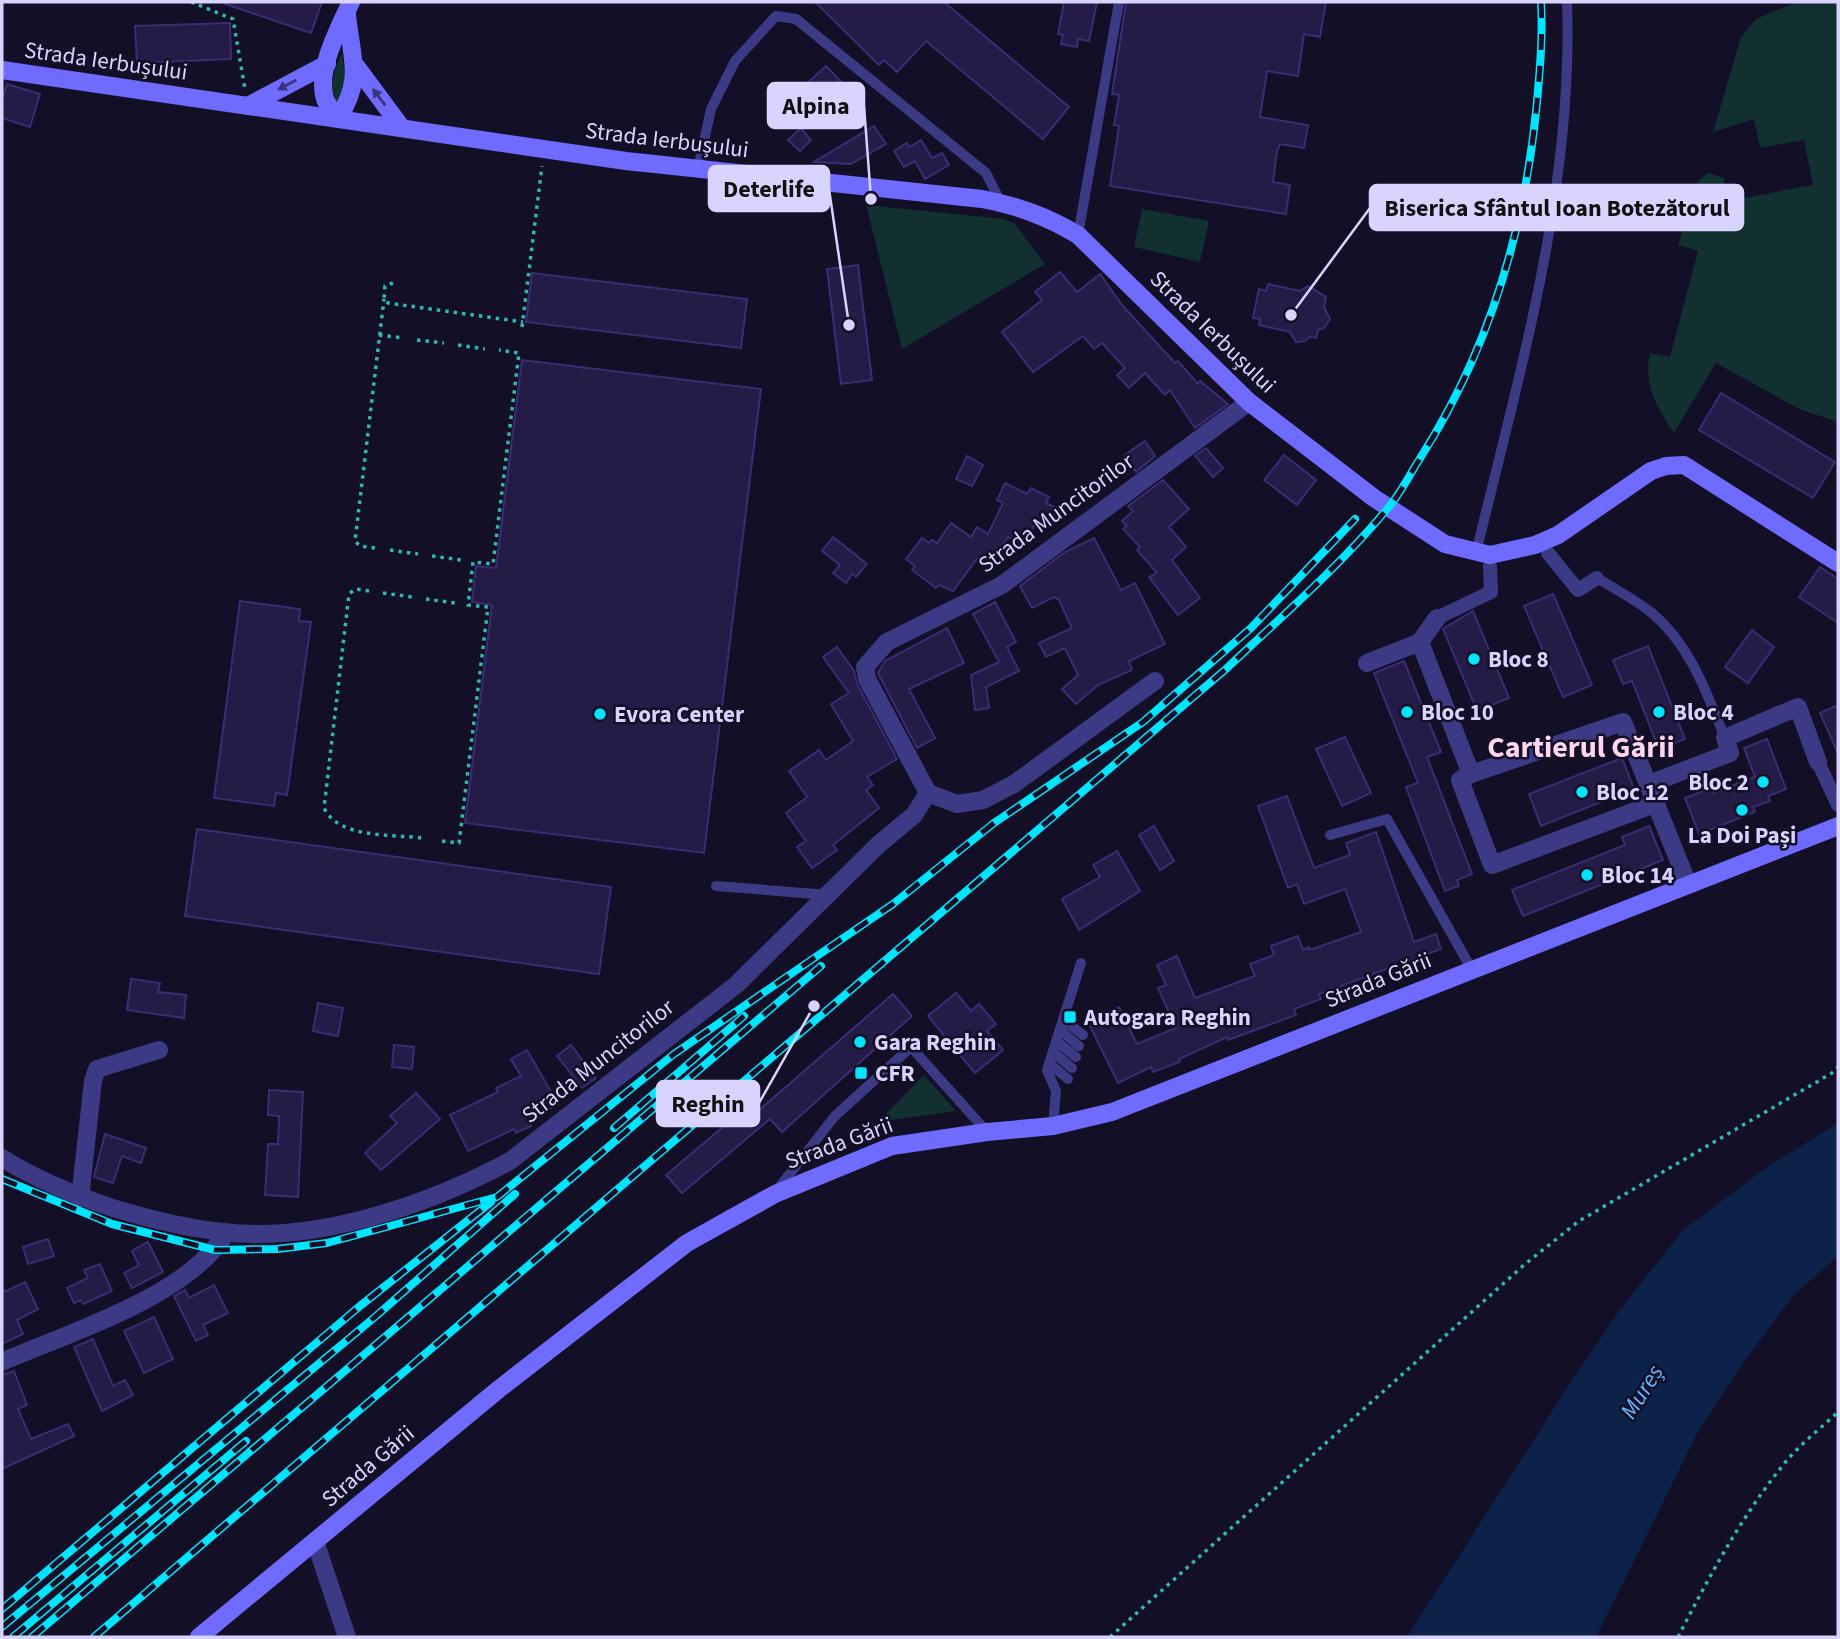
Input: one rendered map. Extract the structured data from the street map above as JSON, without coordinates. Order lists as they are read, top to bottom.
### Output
{
  "streets": {
    "main road": ["Strada Ierbușului", "Strada Gării"],
    "street": ["Strada Muncitorilor"]
  },
  "crossings": [
    ["Strada Ierbușului", "Strada Muncitorilor"]
  ],
  "districts": ["Cartierul Gării"],
  "water": ["Mureș"],
  "places": {
    "other": [
      "Alpina",
      "Biserica Sfântul Ioan Botezătorul",
      "Deterlife",
      "Bloc 8",
      "Bloc 10",
      "Bloc 4",
      "Evora Center",
      "Bloc 2",
      "Bloc 12",
      "La Doi Pași",
      "Bloc 14",
      "Reghin",
      "Gara Reghin"
    ],
    "transit": ["Autogara Reghin", "CFR"]
  }
}
